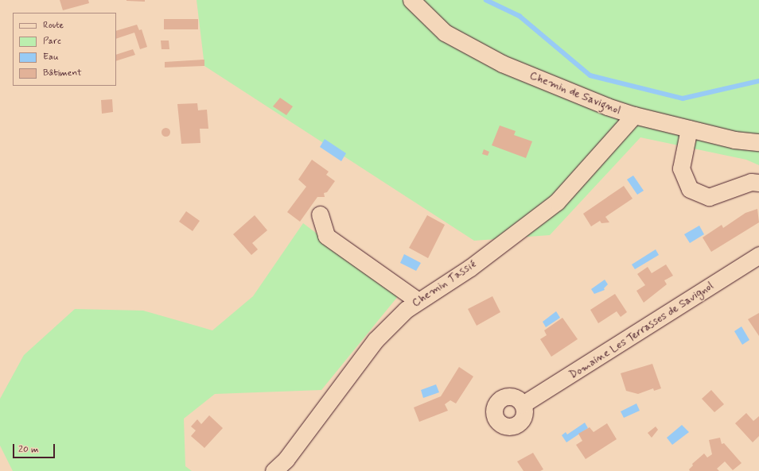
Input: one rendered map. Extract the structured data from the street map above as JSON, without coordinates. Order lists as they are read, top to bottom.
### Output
{
  "streets": {
    "street": ["Chemin de Savignol", "Chemin Tassié", "Domaine Les Terrasses de Savignol"]
  },
  "crossings": [
    ["Chemin de Savignol", "Chemin Tassié"]
  ],
  "legend": [
    "Route",
    "Parc",
    "Eau",
    "Bâtiment"
  ],
  "scale_bar": "20 m"
}
